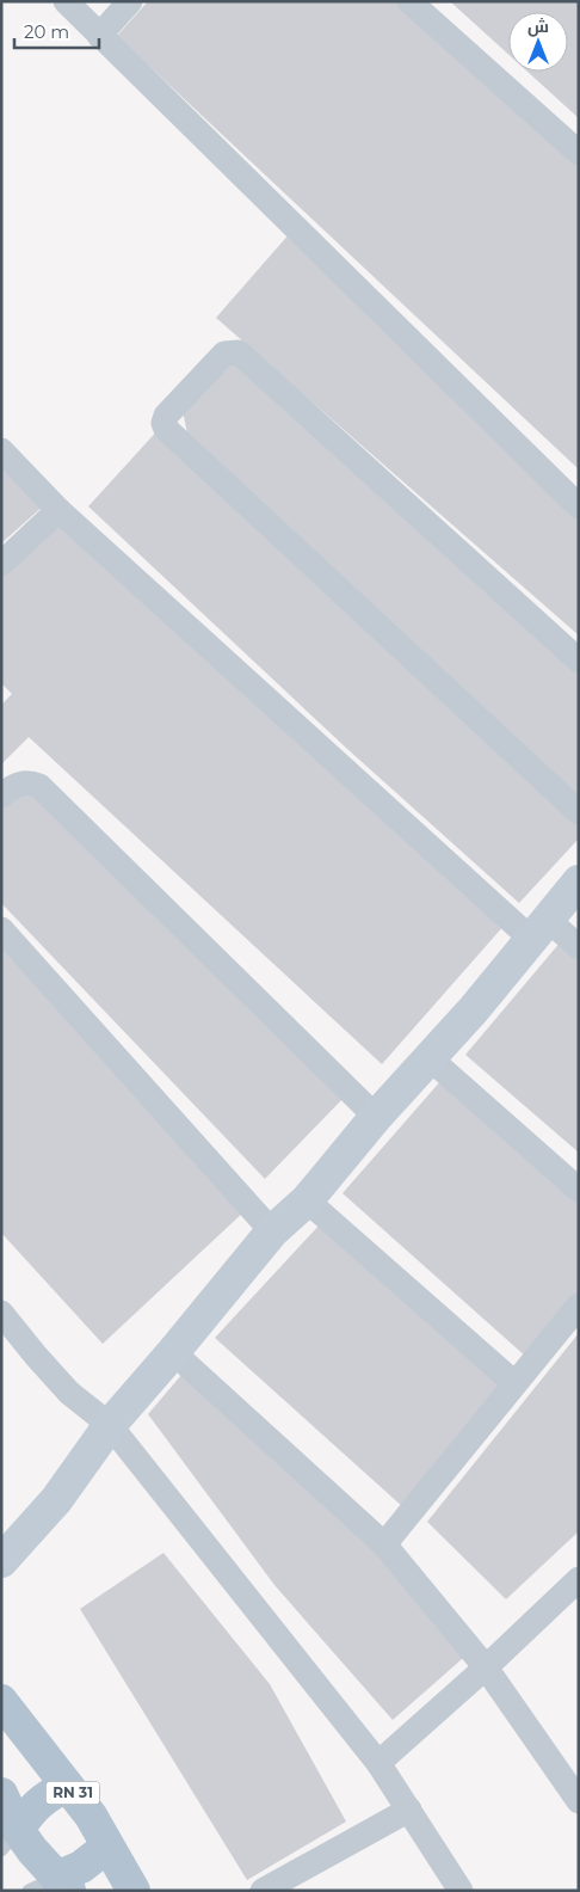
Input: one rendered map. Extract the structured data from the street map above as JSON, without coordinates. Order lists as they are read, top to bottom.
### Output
{
  "streets": {
    "main road": ["RN 31"]
  },
  "scale_bar": "20 m",
  "north": "top"
}
